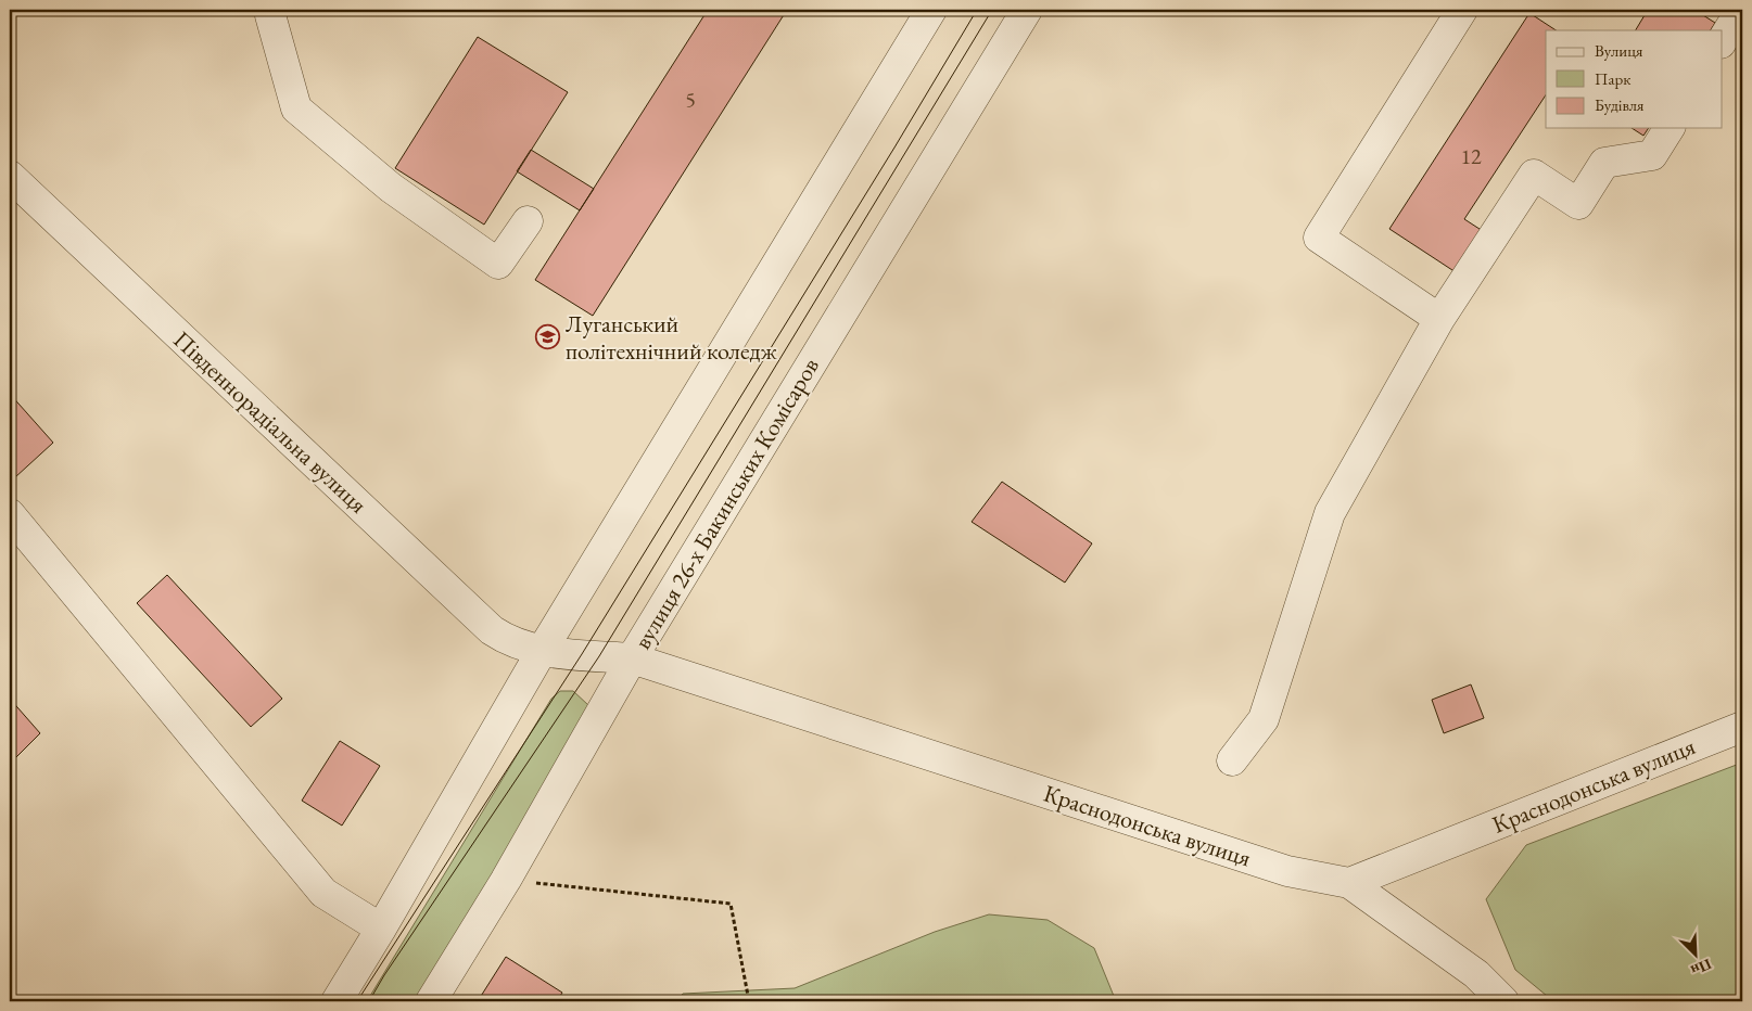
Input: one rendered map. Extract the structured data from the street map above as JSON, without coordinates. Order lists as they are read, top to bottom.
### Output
{
  "streets": {
    "street": ["Південнорадіальна вулиця", "вулиця 26-х Бакинських Комісаров", "Краснодонська вулиця"]
  },
  "crossings": [
    ["Південнорадіальна вулиця", "Краснодонська вулиця"],
    ["вулиця 26-х Бакинських Комісаров", "Краснодонська вулиця"]
  ],
  "places": {
    "school or university": ["Луганський політехнічний коледж"]
  },
  "house_numbers": ["5", "12"],
  "legend": ["Вулиця", "Парк", "Будівля"],
  "north": "bottom right"
}
